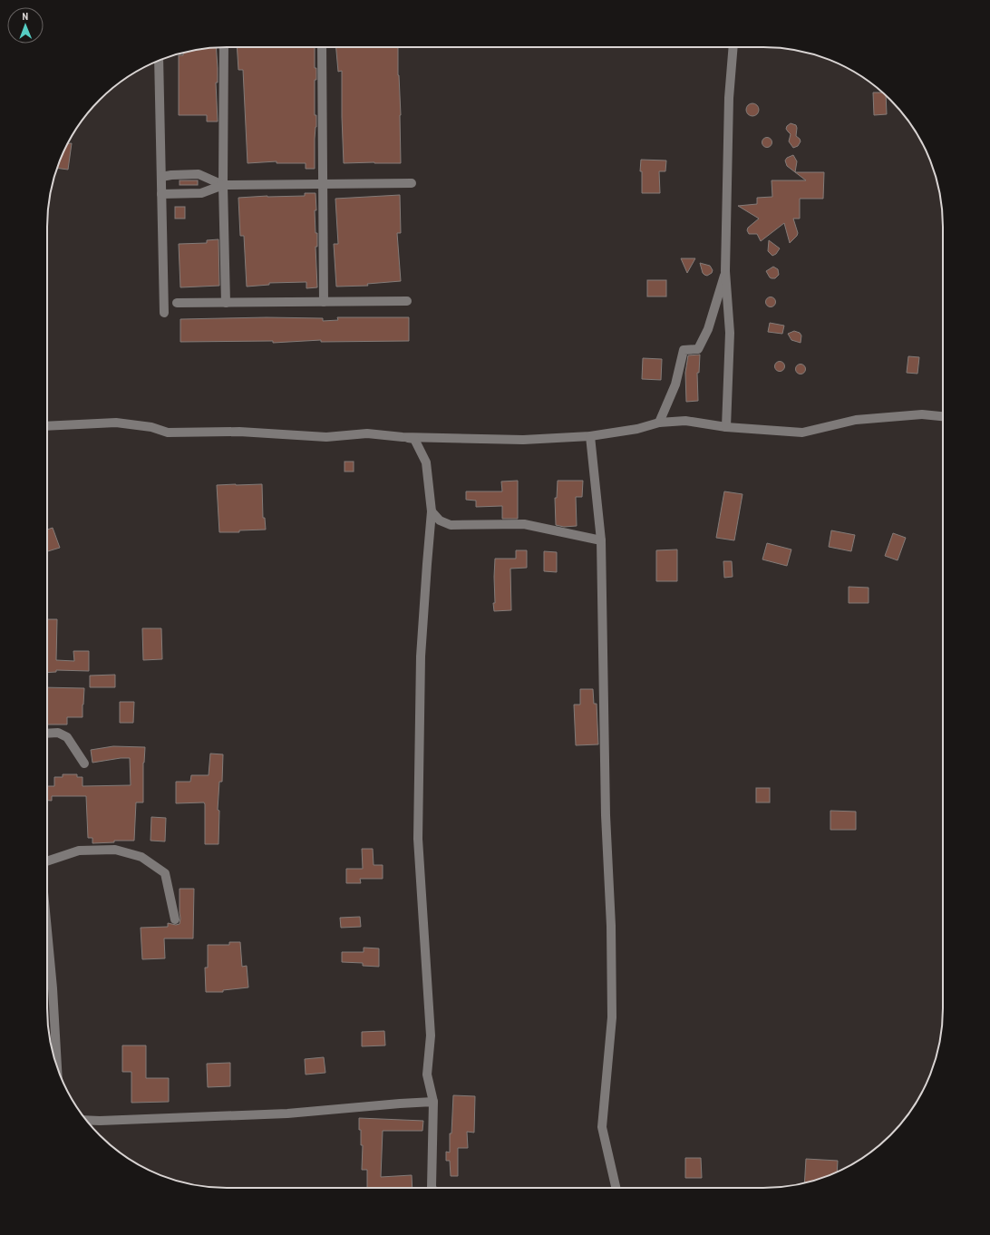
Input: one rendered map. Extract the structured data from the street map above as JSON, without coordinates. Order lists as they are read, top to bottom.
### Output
{
  "north": "top"
}
